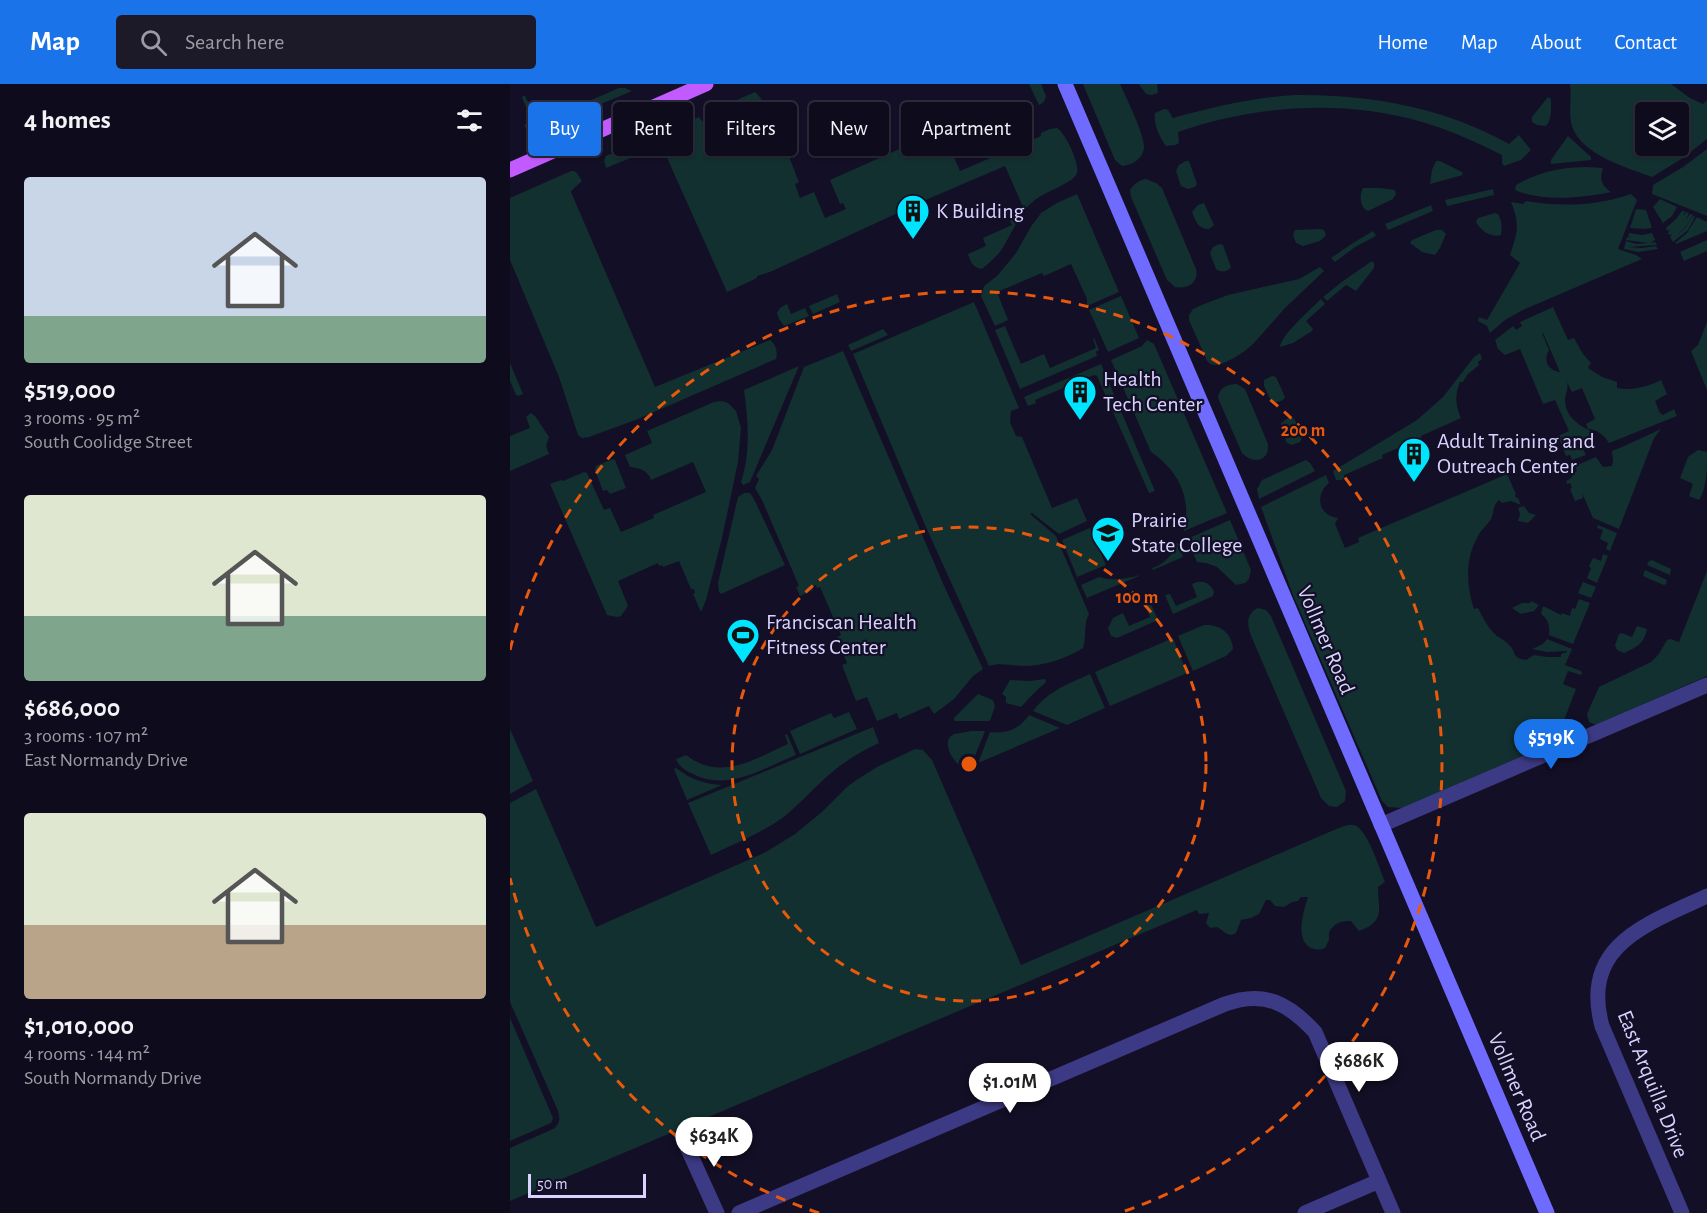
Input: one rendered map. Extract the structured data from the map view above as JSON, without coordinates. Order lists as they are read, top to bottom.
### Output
{
  "streets": {
    "main road": ["Vollmer Road"],
    "street": ["East Arquilla Drive"]
  },
  "places": {
    "building": ["K Building", "Health Tech Center", "Adult Training and Outreach Center"],
    "school or university": ["Prairie State College"],
    "sports": ["Franciscan Health Fitness Center"]
  },
  "scale_bar": "50 m",
  "page": {
    "header": "Map",
    "search": "Search here",
    "nav": [
      "Home",
      "Map",
      "About",
      "Contact"
    ],
    "heading": "4 homes",
    "chip": [
      "Buy",
      "Rent",
      "Filters",
      "New",
      "Apartment"
    ],
    "list": [
      {
        "name": "$519,000",
        "note": "3 rooms · 95 m² · South Coolidge Street"
      },
      {
        "name": "$686,000",
        "note": "3 rooms · 107 m² · East Normandy Drive"
      },
      {
        "name": "$1,010,000",
        "note": "4 rooms · 144 m² · South Normandy Drive"
      }
    ],
    "price": [
      "$519K",
      "$686K",
      "$1.01M",
      "$634K"
    ],
    "scale": "50 m"
  },
  "rings": ["200 m", "100 m"]
}
